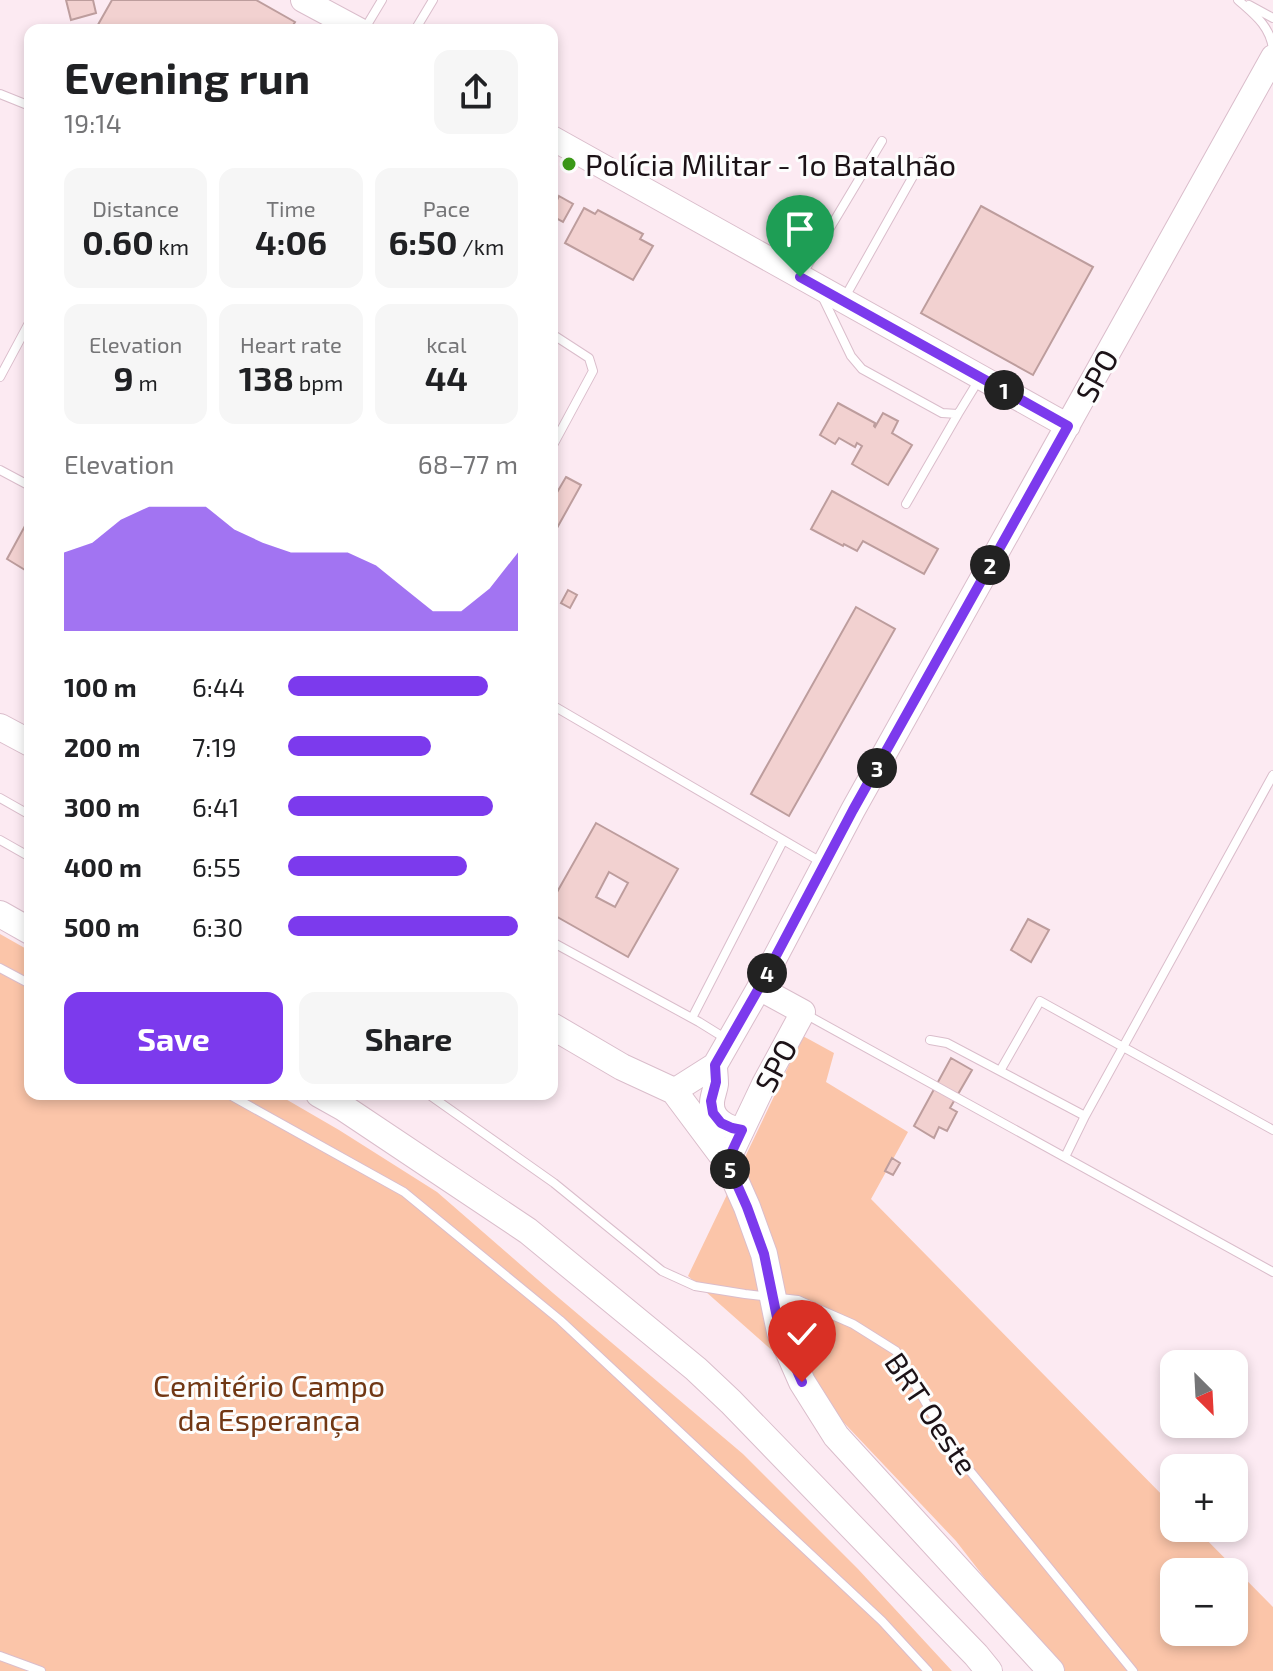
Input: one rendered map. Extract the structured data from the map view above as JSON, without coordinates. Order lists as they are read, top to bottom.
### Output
{
  "streets": {
    "street": ["SPO"],
    "lane": ["BRT Oeste"]
  },
  "parks": ["Cemitério Campo da Esperança"],
  "places": ["Polícia Militar - 1o Batalhão"],
  "north": "bottom right",
  "page": {
    "heading": ["Evening run", "19:14"],
    "stats": [
      ["Distance", "0.60 km"],
      ["Time", "4:06"],
      ["Pace", "6:50 /km"],
      ["Elevation", "9 m"],
      ["Heart rate", "138 bpm"],
      ["kcal", "44"]
    ],
    "pins": [
      "1",
      "2",
      "3",
      "4",
      "5"
    ],
    "chart": ["Elevation", "68–77 m"],
    "list": [
      {
        "name": "100 m",
        "note": "6:44"
      },
      {
        "name": "200 m",
        "note": "7:19"
      },
      {
        "name": "300 m",
        "note": "6:41"
      },
      {
        "name": "400 m",
        "note": "6:55"
      },
      {
        "name": "500 m",
        "note": "6:30"
      }
    ],
    "buttons": ["Save", "Share"],
    "map_buttons": ["+", "−"]
  }
}
